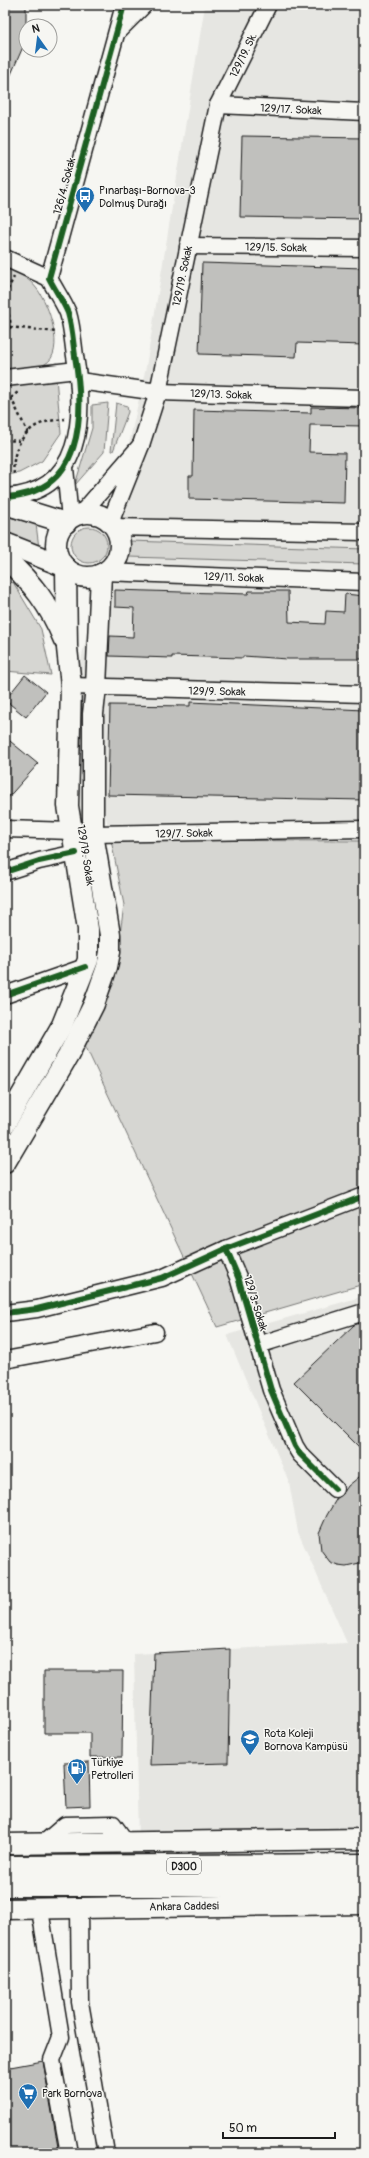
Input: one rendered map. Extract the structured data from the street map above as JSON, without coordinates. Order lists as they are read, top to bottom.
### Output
{
  "streets": {
    "highway": ["D300", "Ankara Caddesi"],
    "main road": ["129/19. Sokak"],
    "street": [
      "129/19. Sk.",
      "129/17. Sokak",
      "126/4. Sokak",
      "129/15. Sokak",
      "129/13. Sokak",
      "129/11. Sokak",
      "129/9. Sokak",
      "129/7. Sokak",
      "129/3. Sokak"
    ]
  },
  "crossings": [
    ["129/19. Sk.", "129/17. Sokak"],
    ["129/19. Sk.", "129/19. Sokak"],
    ["129/17. Sokak", "129/19. Sokak"],
    ["129/15. Sokak", "129/19. Sokak"],
    ["129/19. Sokak", "129/13. Sokak"],
    ["129/19. Sokak", "129/11. Sokak"],
    ["129/19. Sokak", "129/9. Sokak"],
    ["129/19. Sokak", "129/7. Sokak"]
  ],
  "places": {
    "bus stop": ["Pınarbaşı-Bornova-3 Dolmuş Durağı"],
    "school or university": ["Rota Koleji Bornova Kampüsü"],
    "fuel station": ["Türkiye Petrolleri"],
    "supermarket": ["Park Bornova"]
  },
  "scale_bar": "50 m",
  "north": "top"
}
